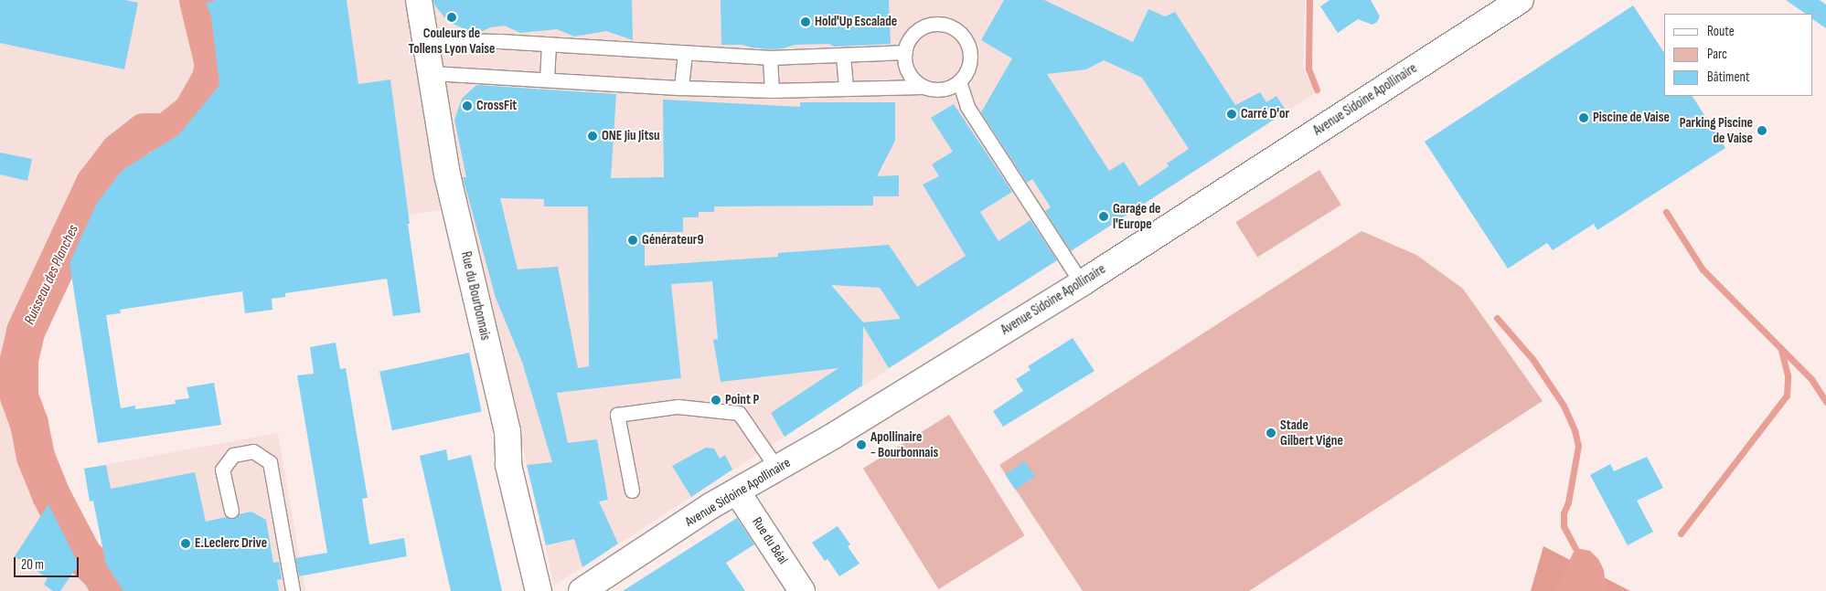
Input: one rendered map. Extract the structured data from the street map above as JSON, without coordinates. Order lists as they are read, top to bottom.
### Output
{
  "streets": {
    "main road": ["Avenue Sidoine Apollinaire", "Rue du Bourbonnais", "Rue du Béal"]
  },
  "crossings": [
    ["Avenue Sidoine Apollinaire", "Rue du Béal"]
  ],
  "water": ["Ruisseau des Planches"],
  "places": [
    "Couleurs de Tollens Lyon Vaise",
    "Hold'Up Escalade",
    "CrossFit",
    "Carré D'or",
    "Piscine de Vaise",
    "Parking Piscine de Vaise",
    "ONE Jiu Jitsu",
    "Garage de l'Europe",
    "Générateur9",
    "Point P",
    "Stade Gilbert Vigne",
    "Apollinaire - Bourbonnais",
    "E.Leclerc Drive"
  ],
  "legend": ["Route", "Parc", "Bâtiment"],
  "scale_bar": "20 m"
}
